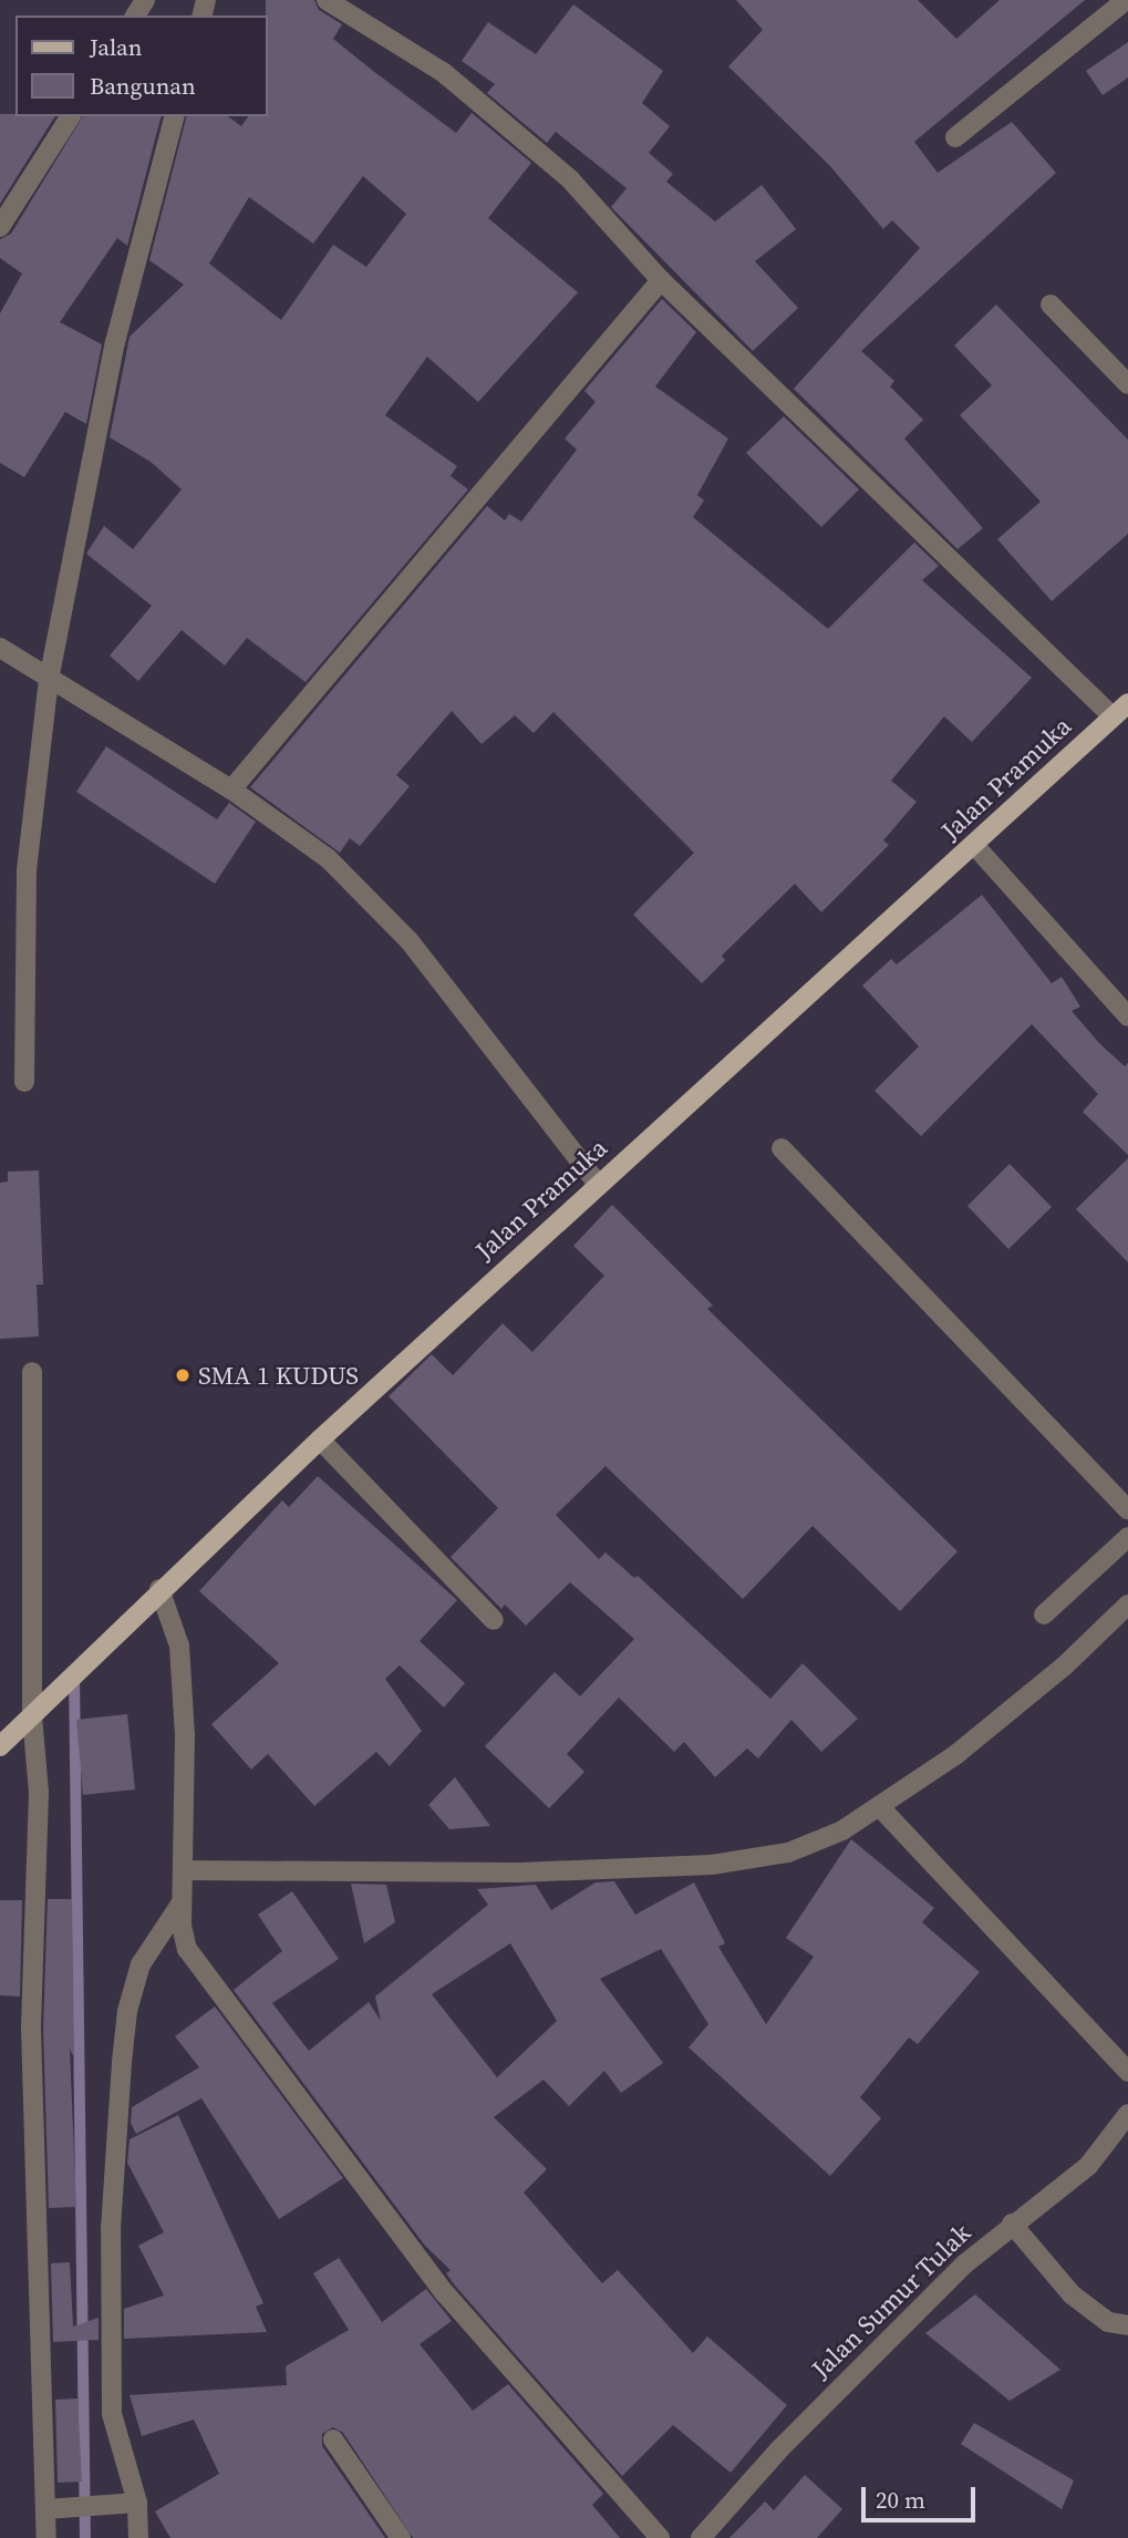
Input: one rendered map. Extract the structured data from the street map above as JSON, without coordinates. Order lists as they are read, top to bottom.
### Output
{
  "streets": {
    "main road": ["Jalan Pramuka"],
    "street": ["Jalan Sumur Tulak"]
  },
  "places": ["SMA 1 KUDUS"],
  "legend": ["Jalan", "Bangunan"],
  "scale_bar": "20 m"
}
